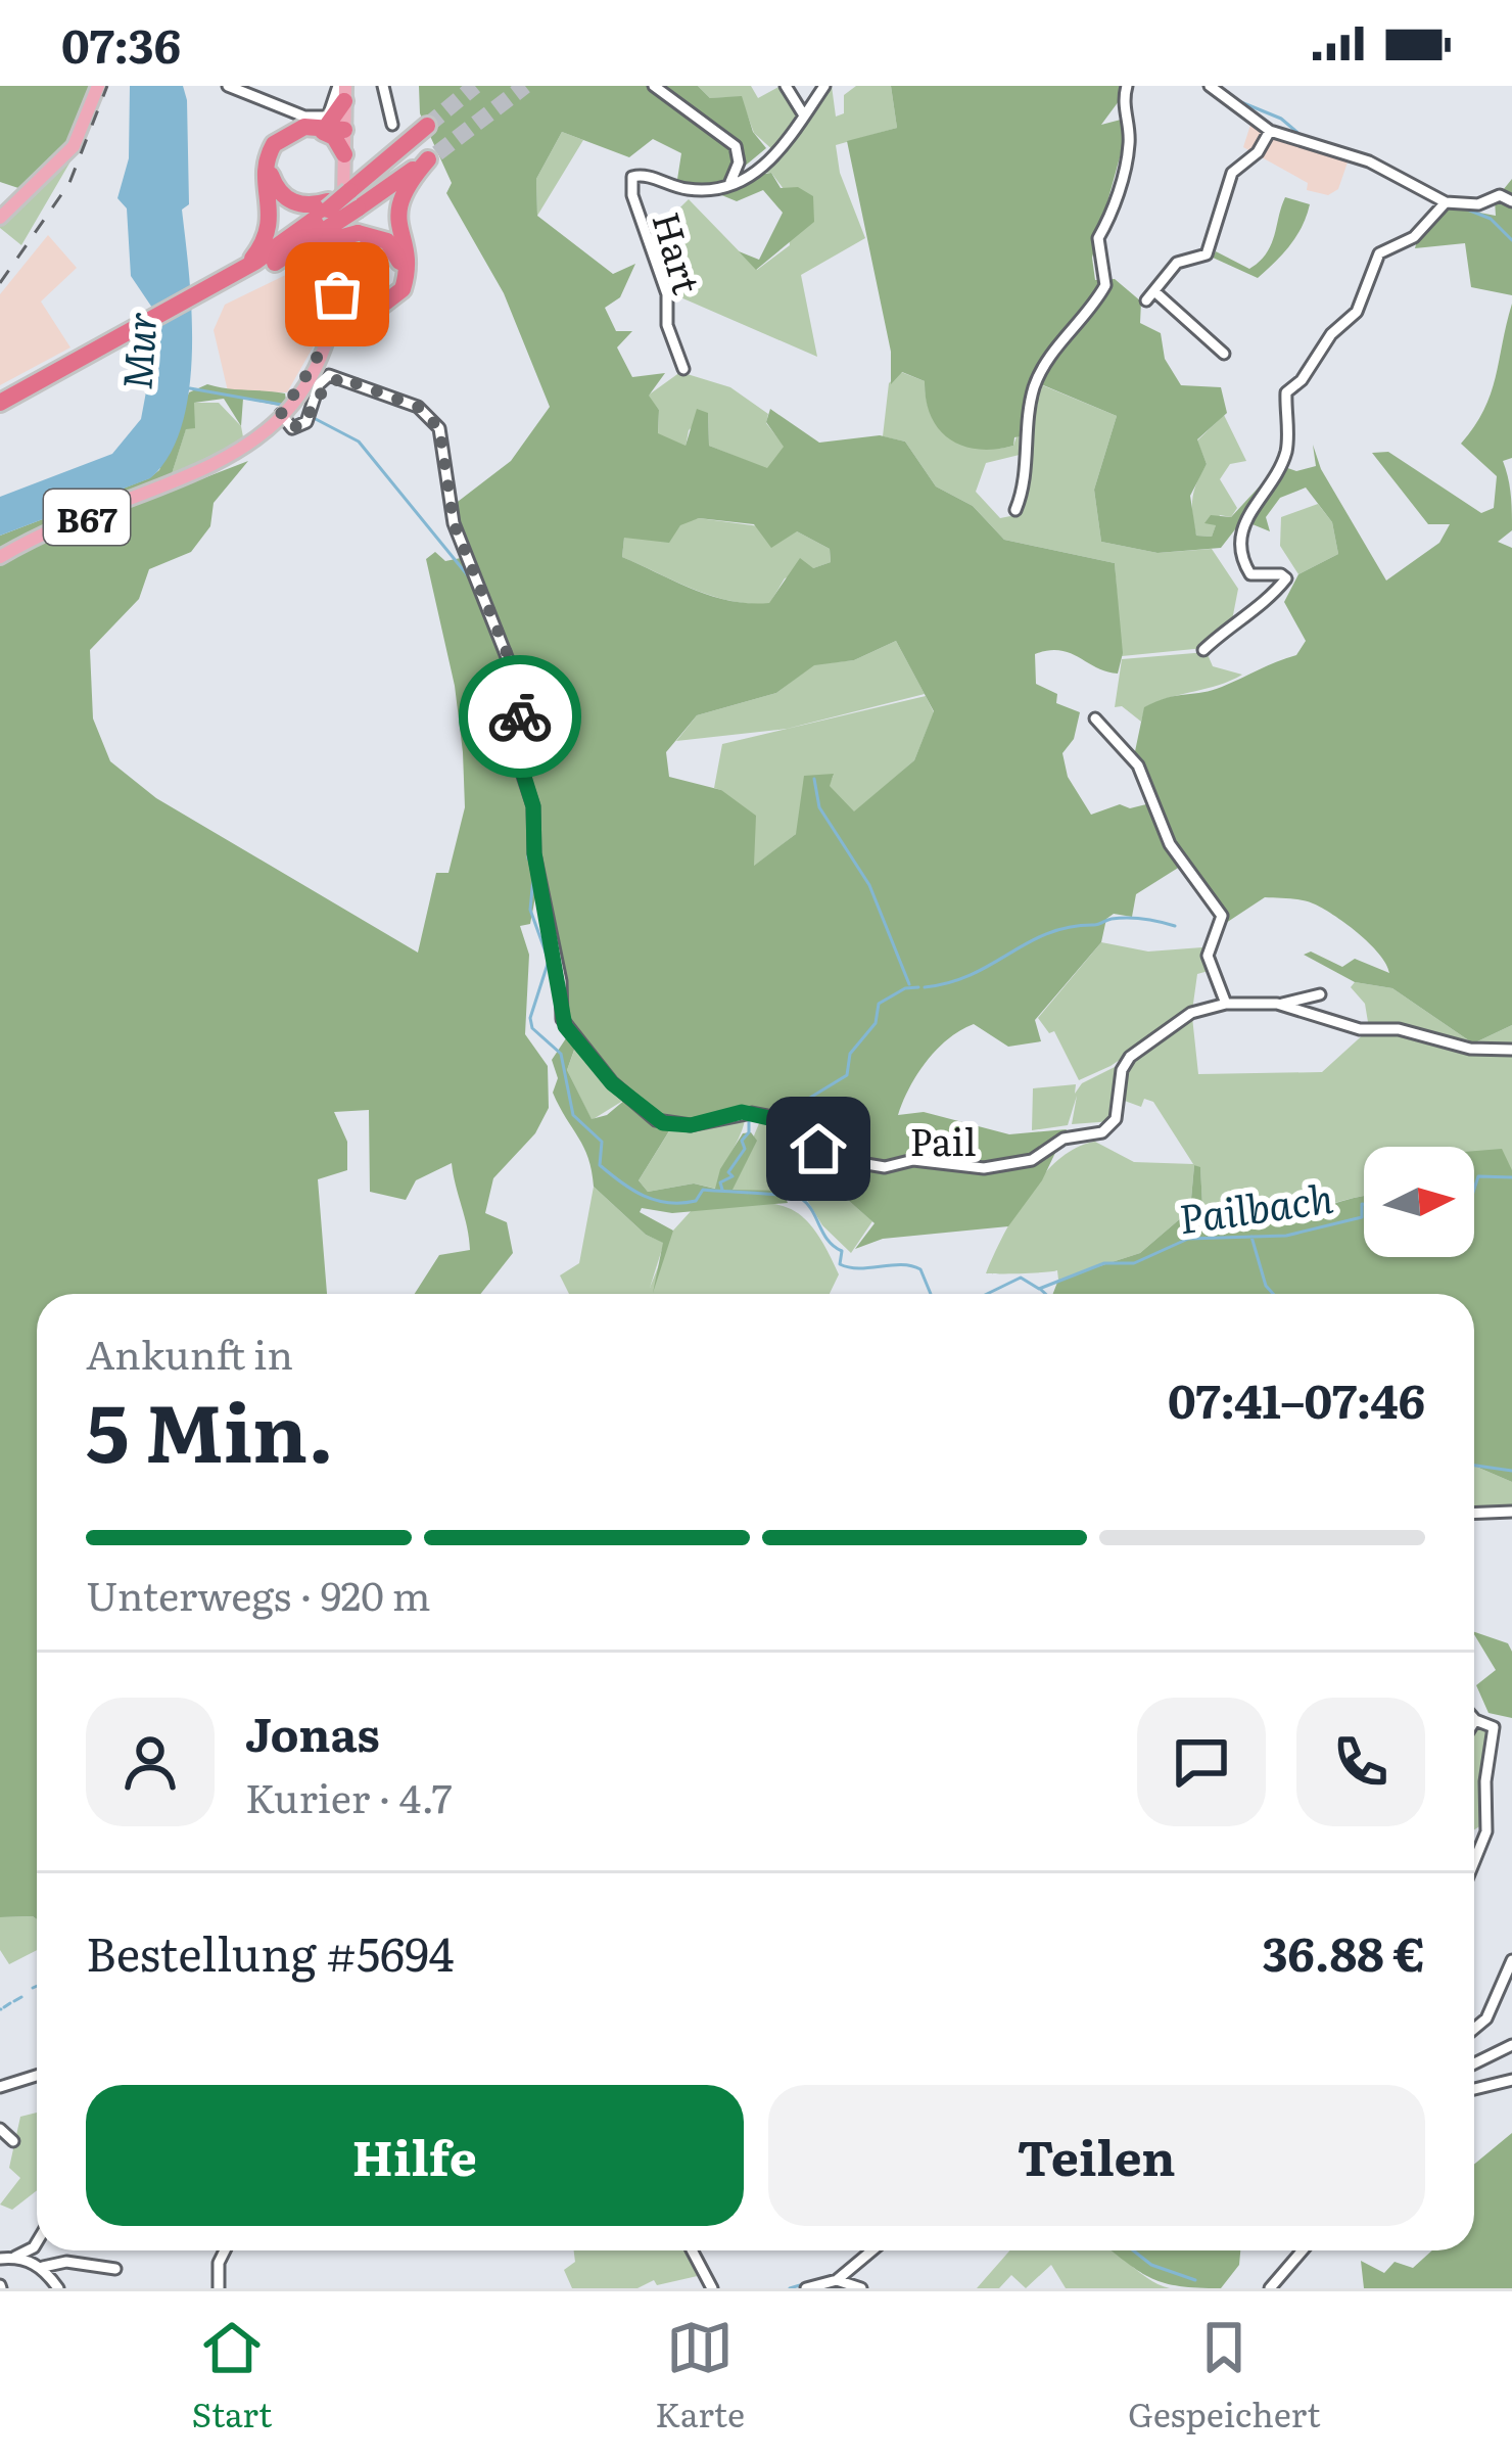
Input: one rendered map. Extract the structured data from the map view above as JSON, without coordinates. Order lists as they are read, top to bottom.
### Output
{
  "streets": {
    "main road": ["B67"],
    "street": ["Hart", "Pail"]
  },
  "crossings": [
    ["B67", "Pail"]
  ],
  "water": ["Mur", "Pailbach"],
  "north": "right",
  "page": {
    "status": "07:36",
    "heading": ["5 Min.", "Ankunft in", "07:41–07:46"],
    "panel": [
      "Jonas",
      "Kurier · 4.7",
      "Bestellung #5694",
      "36.88 €"
    ],
    "bar": "Unterwegs · 920 m",
    "buttons": ["Hilfe", "Teilen"],
    "tabs": ["Start", "Karte", "Gespeichert"]
  }
}
